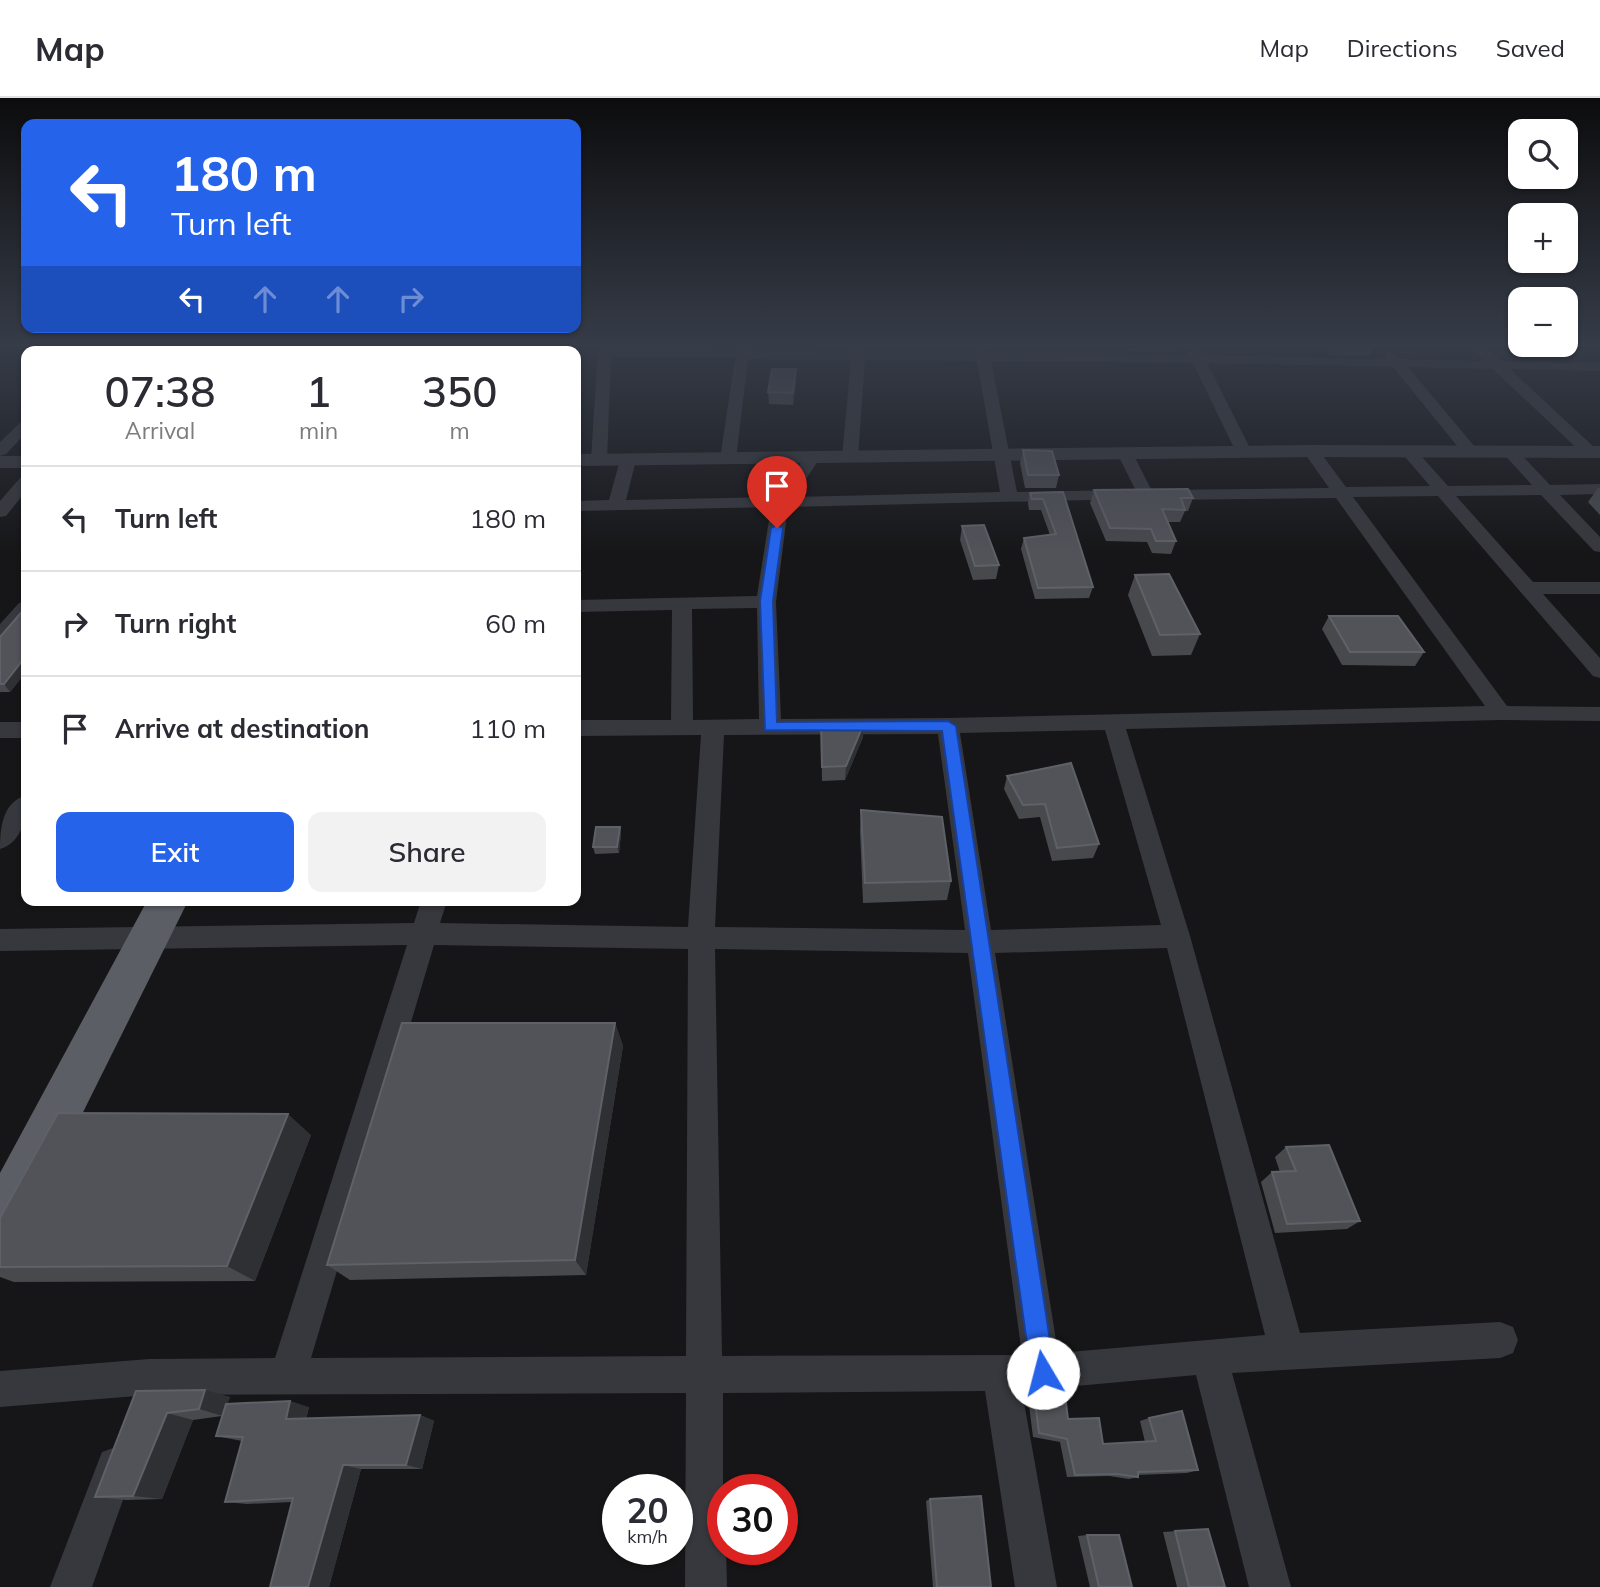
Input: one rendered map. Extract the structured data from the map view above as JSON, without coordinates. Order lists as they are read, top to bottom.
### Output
{
  "page": {
    "header": "Map",
    "nav": ["Map", "Directions", "Saved"],
    "map_buttons": ["+", "−"],
    "turn": ["180 m", "Turn left"],
    "eta": [
      "07:38",
      "Arrival",
      "1",
      "min",
      "350",
      "m"
    ],
    "list": [
      {
        "name": "Turn left",
        "value": "180 m"
      },
      {
        "name": "Turn right",
        "value": "60 m"
      },
      {
        "name": "Arrive at destination",
        "value": "110 m"
      }
    ],
    "buttons": ["Exit", "Share"],
    "speed": "20 km/h",
    "limit": "30"
  }
}
